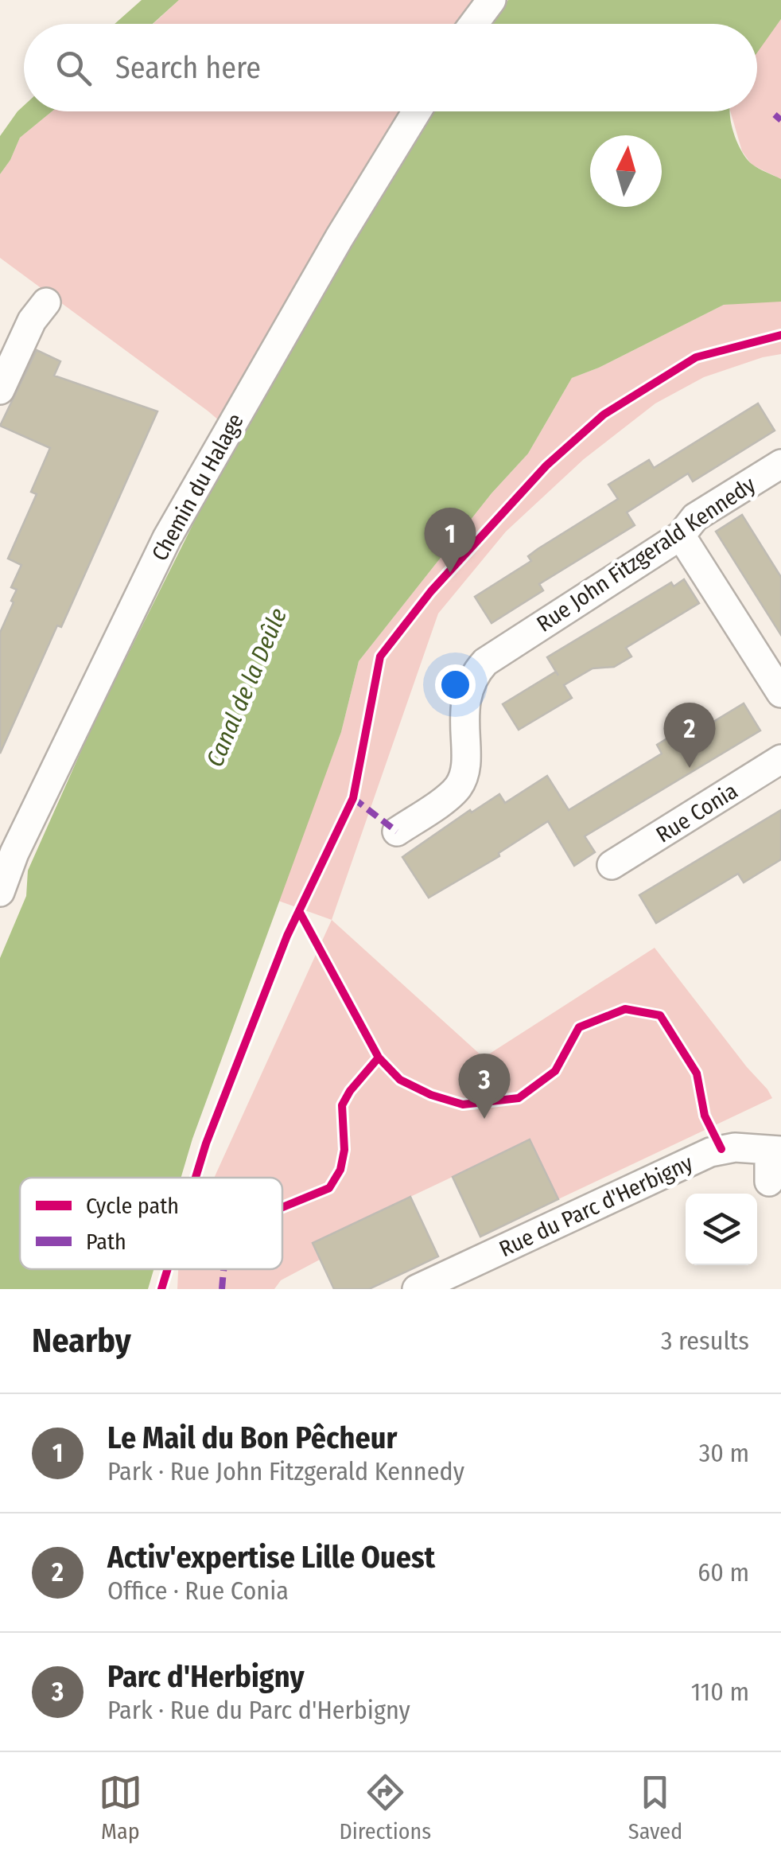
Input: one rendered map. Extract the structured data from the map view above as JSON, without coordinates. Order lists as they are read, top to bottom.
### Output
{
  "streets": {
    "street": [
      "Chemin du Halage",
      "Rue John Fitzgerald Kennedy",
      "Rue Conia",
      "Rue du Parc d'Herbigny"
    ]
  },
  "water": ["Canal de la Deûle"],
  "legend": ["Cycle path", "Path"],
  "north": "top",
  "page": {
    "search": "Search here",
    "pins": ["1", "2", "3"],
    "heading": ["Nearby", "3 results"],
    "list": [
      {
        "mark": "1",
        "name": "Le Mail du Bon Pêcheur",
        "note": "Park · Rue John Fitzgerald Kennedy",
        "value": "30 m"
      },
      {
        "mark": "2",
        "name": "Activ'expertise Lille Ouest",
        "note": "Office · Rue Conia",
        "value": "60 m"
      },
      {
        "mark": "3",
        "name": "Parc d'Herbigny",
        "note": "Park · Rue du Parc d'Herbigny",
        "value": "110 m"
      }
    ],
    "nav": ["Map", "Directions", "Saved"]
  }
}
